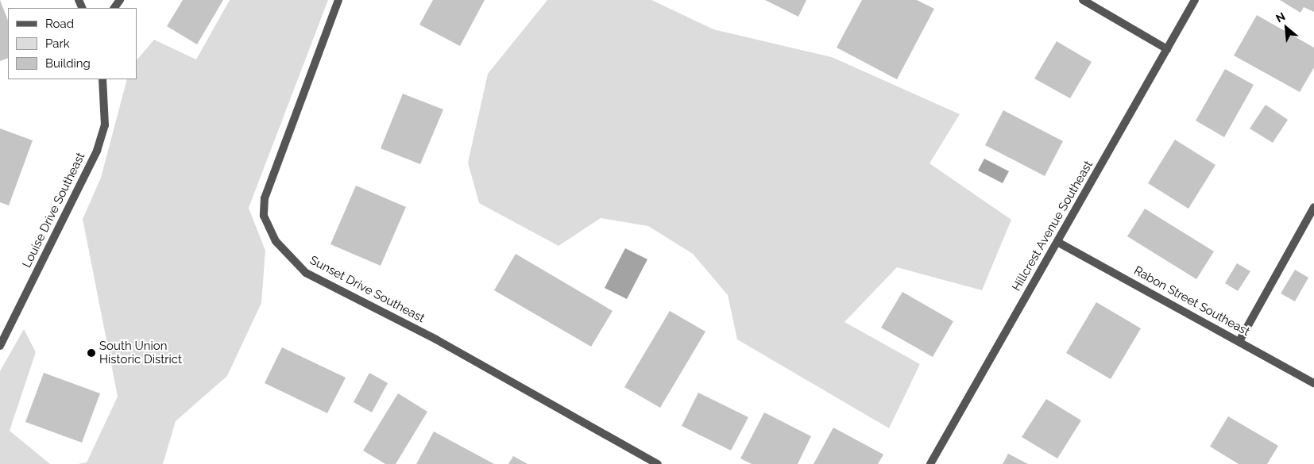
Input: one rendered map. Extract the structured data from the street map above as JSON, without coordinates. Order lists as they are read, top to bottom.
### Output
{
  "streets": {
    "street": [
      "Louise Drive Southeast",
      "Hillcrest Avenue Southeast",
      "Sunset Drive Southeast",
      "Rabon Street Southeast"
    ]
  },
  "crossings": [
    ["Hillcrest Avenue Southeast", "Rabon Street Southeast"]
  ],
  "places": ["South Union Historic District"],
  "legend": ["Road", "Park", "Building"],
  "north": "top left"
}
